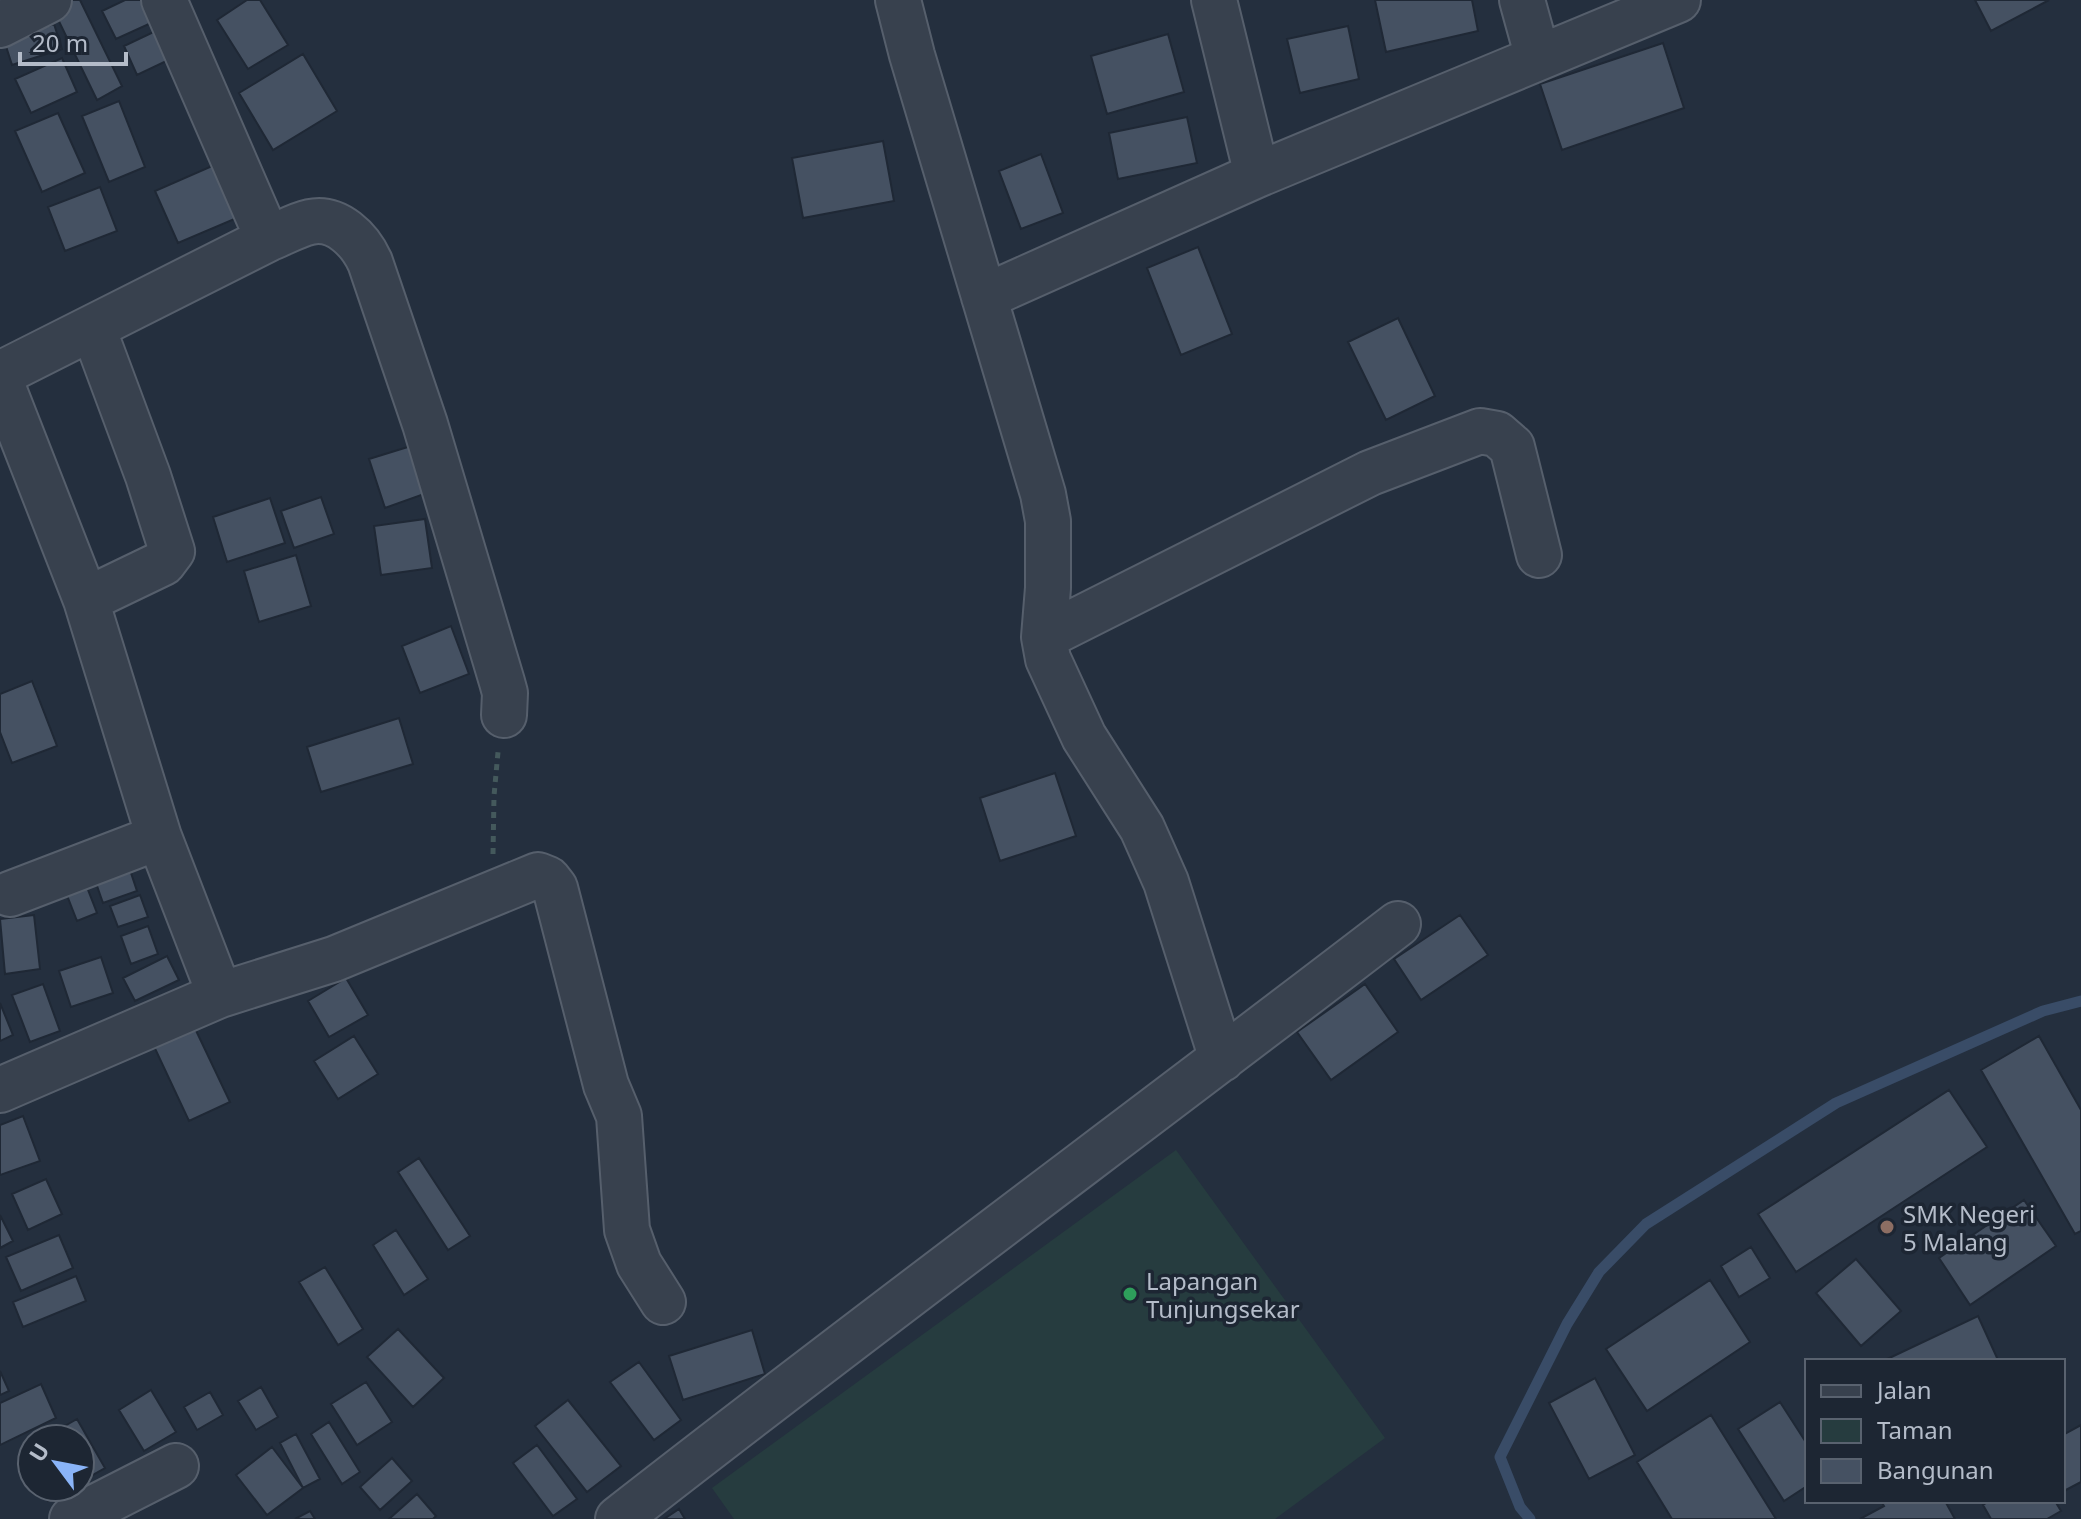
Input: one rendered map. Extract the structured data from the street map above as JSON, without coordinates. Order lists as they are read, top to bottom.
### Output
{
  "places": ["SMK Negeri 5 Malang", "Lapangan Tunjungsekar"],
  "legend": ["Jalan", "Taman", "Bangunan"],
  "scale_bar": "20 m",
  "north": "top left"
}
